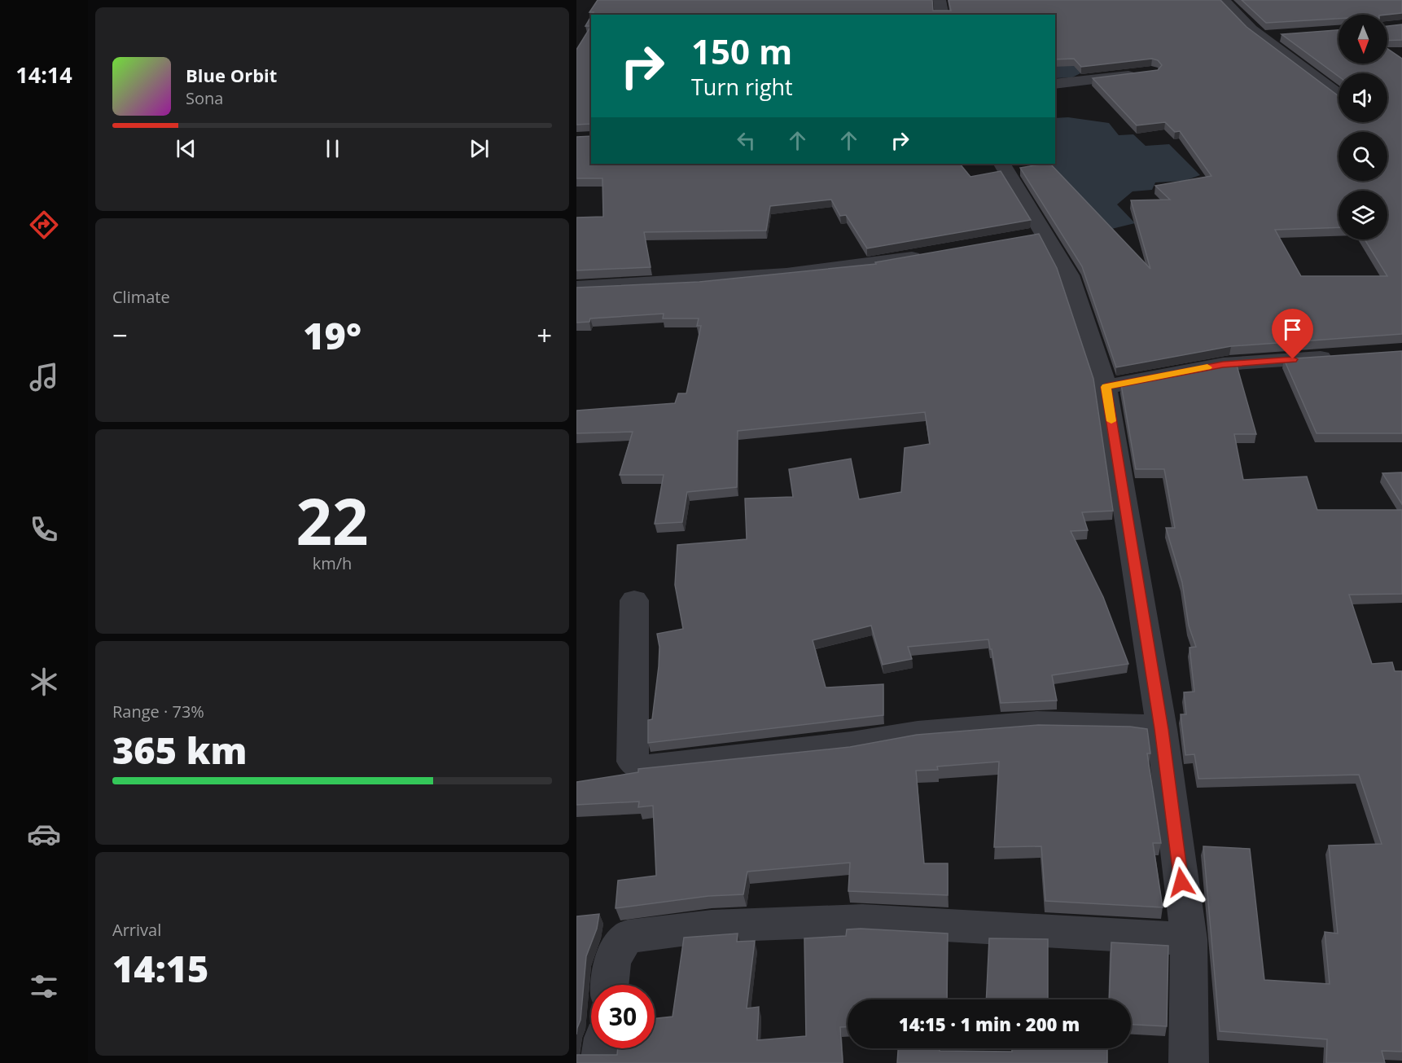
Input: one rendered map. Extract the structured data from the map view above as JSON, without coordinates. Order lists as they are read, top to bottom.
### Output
{
  "north": "bottom",
  "page": {
    "tabs": "14:14",
    "turn": ["150 m", "Turn right"],
    "song": ["Blue Orbit", "Sona"],
    "tile": [
      "Climate",
      ["22", "km/h"],
      ["Range · 73%", "365 km"],
      ["Arrival", "14:15"]
    ],
    "heat": ["−", "19°", "+"],
    "limit": "30",
    "trip": "14:15 · 1 min · 200 m"
  }
}
